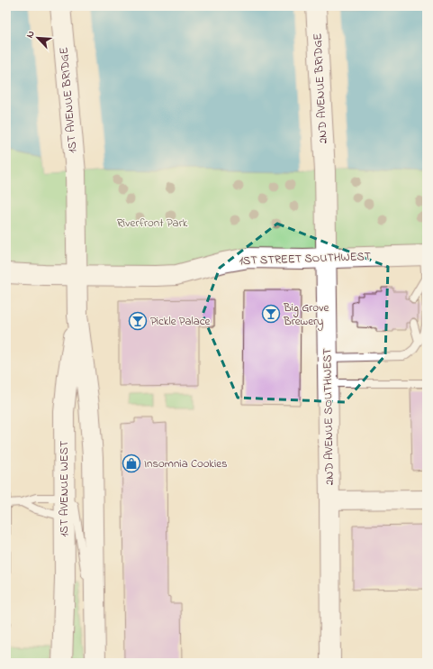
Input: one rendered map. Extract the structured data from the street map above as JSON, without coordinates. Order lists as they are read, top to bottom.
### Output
{
  "streets": {
    "main road": [
      "2ND AVENUE BRIDGE",
      "1ST AVENUE BRIDGE",
      "1ST STREET SOUTHWEST",
      "2ND AVENUE SOUTHWEST",
      "1ST AVENUE WEST"
    ]
  },
  "crossings": [
    ["2ND AVENUE BRIDGE", "2ND AVENUE SOUTHWEST"],
    ["1ST AVENUE BRIDGE", "1ST AVENUE WEST"],
    ["1ST STREET SOUTHWEST", "2ND AVENUE SOUTHWEST"],
    ["1ST STREET SOUTHWEST", "1ST AVENUE WEST"]
  ],
  "parks": ["Riverfront Park"],
  "places": {
    "bar": ["Big Grove Brewery", "Pickle Palace"],
    "shop": ["Insomnia Cookies"]
  },
  "north": "top left"
}
